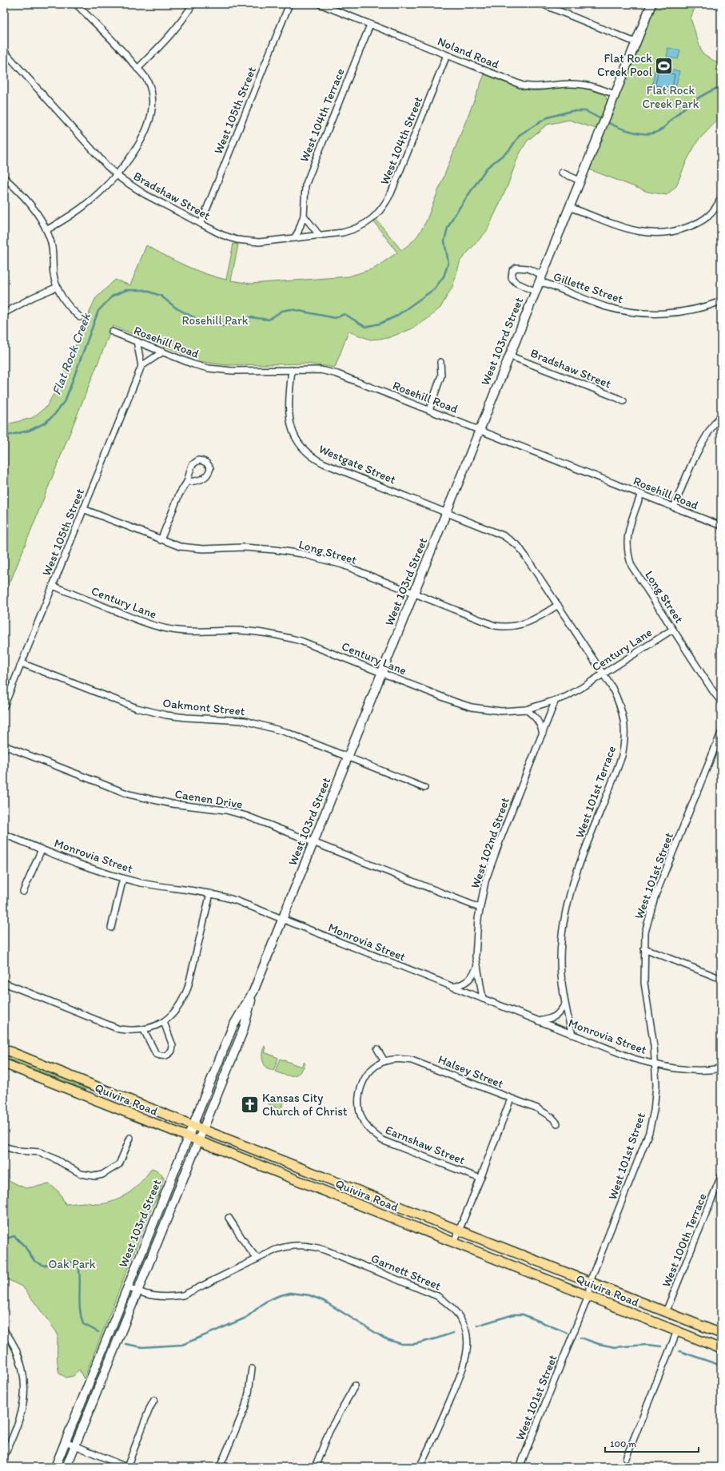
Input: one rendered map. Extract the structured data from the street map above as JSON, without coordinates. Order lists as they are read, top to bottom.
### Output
{
  "streets": {
    "main road": ["West 103rd Street", "Quivira Road"],
    "street": [
      "Noland Road",
      "West 105th Street",
      "West 104th Terrace",
      "West 104th Street",
      "Bradshaw Street",
      "Gillette Street",
      "Rosehill Road",
      "Westgate Street",
      "Long Street",
      "Century Lane",
      "Oakmont Street",
      "West 101st Terrace",
      "Caenen Drive",
      "West 102nd Street",
      "Monrovia Street",
      "West 101st Street",
      "Halsey Street",
      "Earnshaw Street",
      "West 100th Terrace",
      "Garnett Street"
    ]
  },
  "crossings": [
    ["Noland Road", "West 104th Terrace"],
    ["Noland Road", "West 104th Street"],
    ["Noland Road", "West 103rd Street"],
    ["West 105th Street", "Bradshaw Street"],
    ["West 105th Street", "Long Street"],
    ["West 105th Street", "Century Lane"],
    ["West 105th Street", "Oakmont Street"],
    ["West 104th Terrace", "Bradshaw Street"],
    ["West 104th Street", "Bradshaw Street"],
    ["Bradshaw Street", "West 103rd Street"],
    ["Gillette Street", "West 103rd Street"],
    ["West 103rd Street", "Rosehill Road"],
    ["West 103rd Street", "Westgate Street"],
    ["West 103rd Street", "Long Street"],
    ["West 103rd Street", "Century Lane"],
    ["West 103rd Street", "Oakmont Street"],
    ["West 103rd Street", "West 101st Terrace"],
    ["West 103rd Street", "Caenen Drive"],
    ["West 103rd Street", "Monrovia Street"],
    ["West 103rd Street", "Quivira Road"],
    ["West 103rd Street", "Garnett Street"],
    ["Rosehill Road", "Westgate Street"],
    ["Rosehill Road", "Long Street"],
    ["Westgate Street", "West 101st Terrace"],
    ["Long Street", "Century Lane"],
    ["Long Street", "West 101st Terrace"],
    ["Century Lane", "West 101st Terrace"],
    ["Century Lane", "West 102nd Street"],
    ["West 101st Terrace", "Monrovia Street"],
    ["Caenen Drive", "West 102nd Street"],
    ["West 102nd Street", "Monrovia Street"],
    ["Monrovia Street", "West 101st Street"],
    ["West 101st Street", "Quivira Road"],
    ["Halsey Street", "Earnshaw Street"],
    ["Quivira Road", "West 100th Terrace"]
  ],
  "water": ["Flat Rock Creek"],
  "parks": ["Flat Rock Creek Park", "Rosehill Park", "Oak Park"],
  "places": {
    "sports": ["Flat Rock Creek Pool"],
    "church": ["Kansas City Church of Christ"]
  },
  "scale_bar": "100 m"
}
